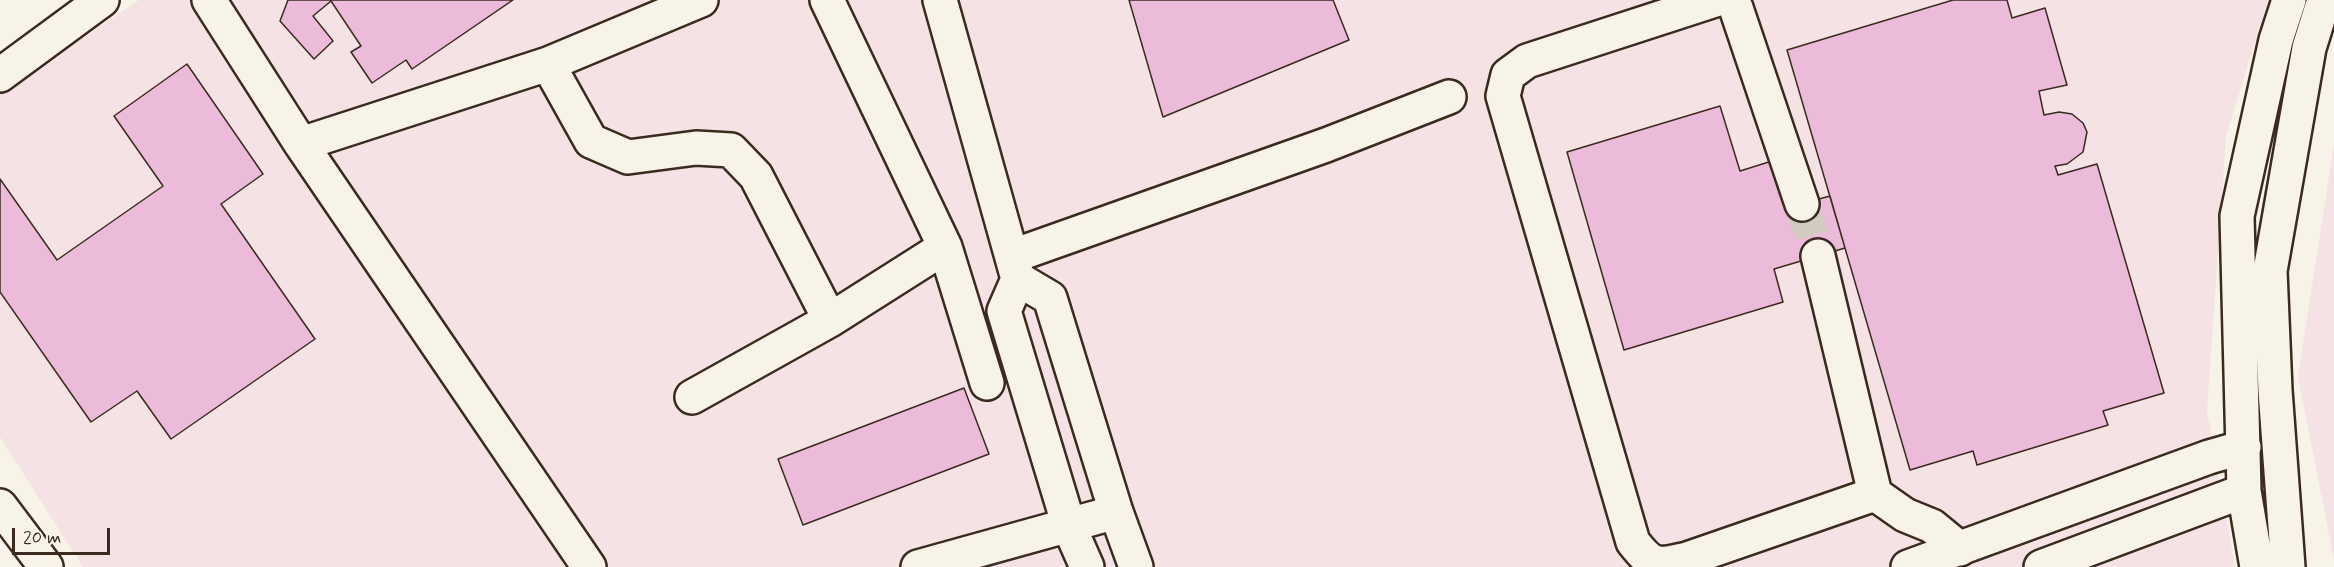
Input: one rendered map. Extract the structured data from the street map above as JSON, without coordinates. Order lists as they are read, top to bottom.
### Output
{
  "scale_bar": "20 m"
}
